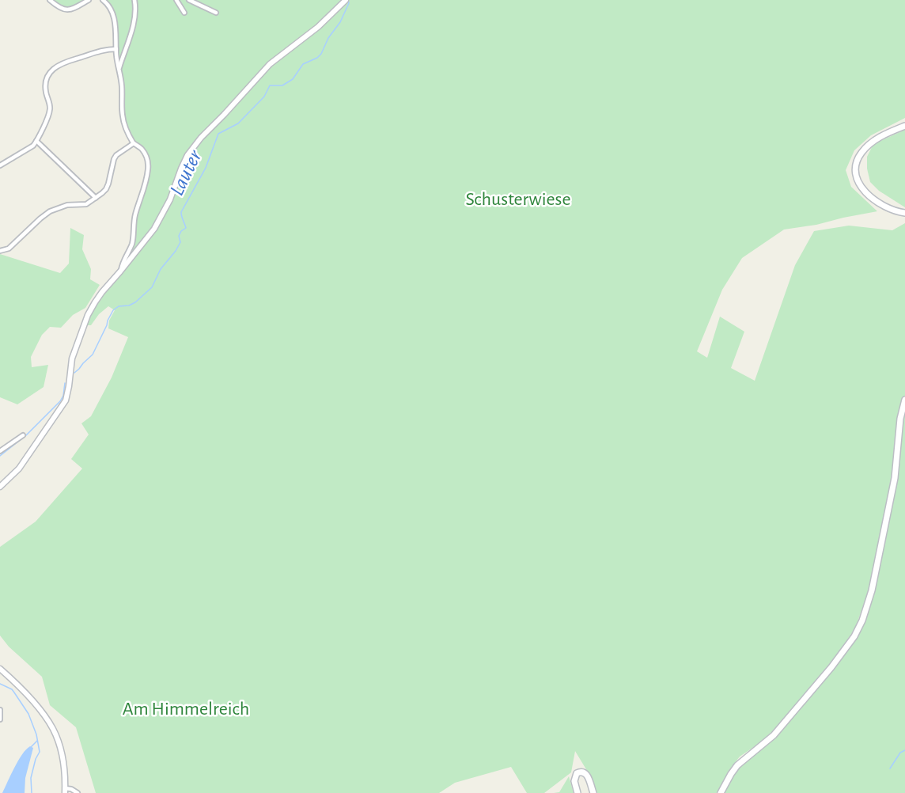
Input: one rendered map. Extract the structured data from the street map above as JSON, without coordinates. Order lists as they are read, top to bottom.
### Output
{
  "water": ["Lauter"],
  "parks": ["Schusterwiese", "Am Himmelreich"]
}
